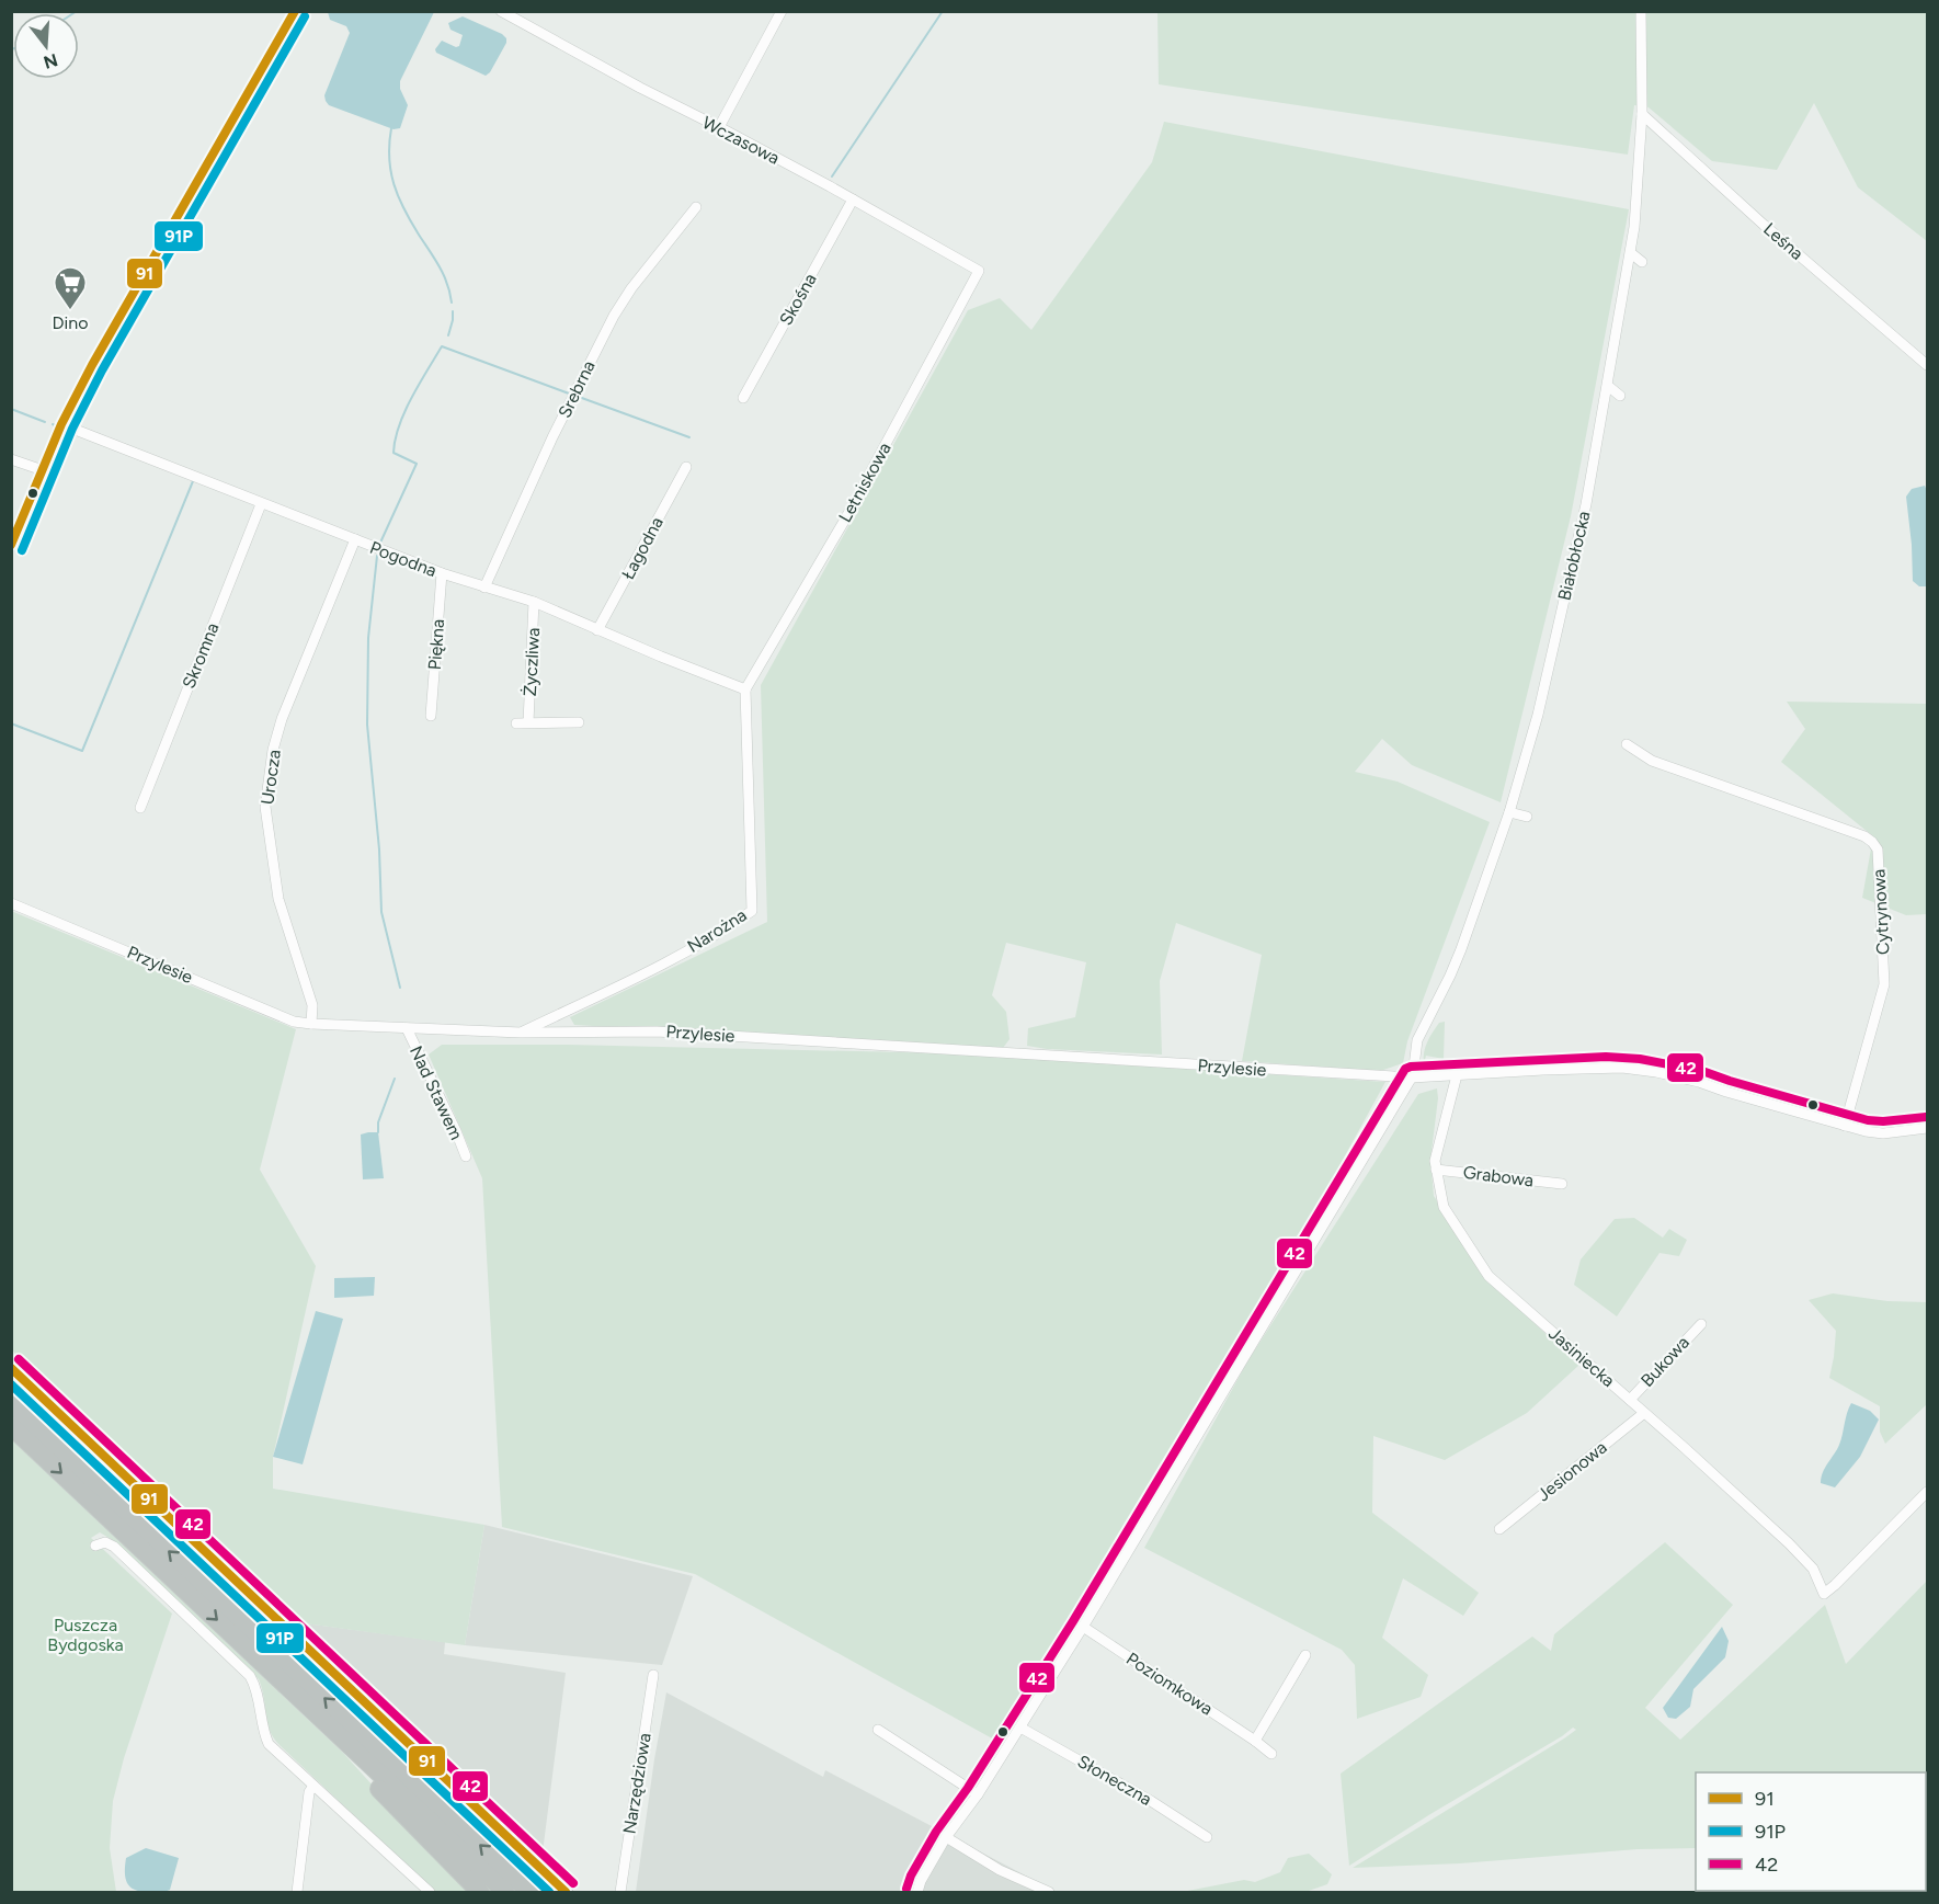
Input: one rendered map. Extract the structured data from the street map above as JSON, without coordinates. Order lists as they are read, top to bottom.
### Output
{
  "streets": {
    "street": [
      "Wczasowa",
      "Leśna",
      "Skośna",
      "Srebrna",
      "Letniskowa",
      "Łagodna",
      "Białobłocka",
      "Pogodna",
      "Piękna",
      "Skromna",
      "Życzliwa",
      "Urocza",
      "Cytrynowa",
      "Narożna",
      "Przylesie",
      "Nad Stawem",
      "Grabowa",
      "Jasiniecka",
      "Bukowa",
      "Jesionowa",
      "Poziomkowa",
      "Słoneczna",
      "Narzędziowa"
    ]
  },
  "crossings": [
    ["Wczasowa", "Skośna"],
    ["Wczasowa", "Letniskowa"],
    ["Leśna", "Białobłocka"],
    ["Srebrna", "Pogodna"],
    ["Letniskowa", "Pogodna"],
    ["Letniskowa", "Narożna"],
    ["Łagodna", "Pogodna"],
    ["Białobłocka", "Przylesie"],
    ["Pogodna", "Piękna"],
    ["Pogodna", "Skromna"],
    ["Pogodna", "Życzliwa"],
    ["Pogodna", "Urocza"],
    ["Pogodna", "Narożna"],
    ["Urocza", "Przylesie"],
    ["Narożna", "Przylesie"],
    ["Przylesie", "Nad Stawem"],
    ["Grabowa", "Jasiniecka"],
    ["Jasiniecka", "Bukowa"],
    ["Jasiniecka", "Jesionowa"]
  ],
  "parks": ["Puszcza Bydgoska"],
  "places": {
    "supermarket": ["Dino"]
  },
  "lines": ["transit line 91", "transit line 91P", "transit line 42"],
  "legend": ["91", "91P", "42"],
  "north": "bottom"
}
